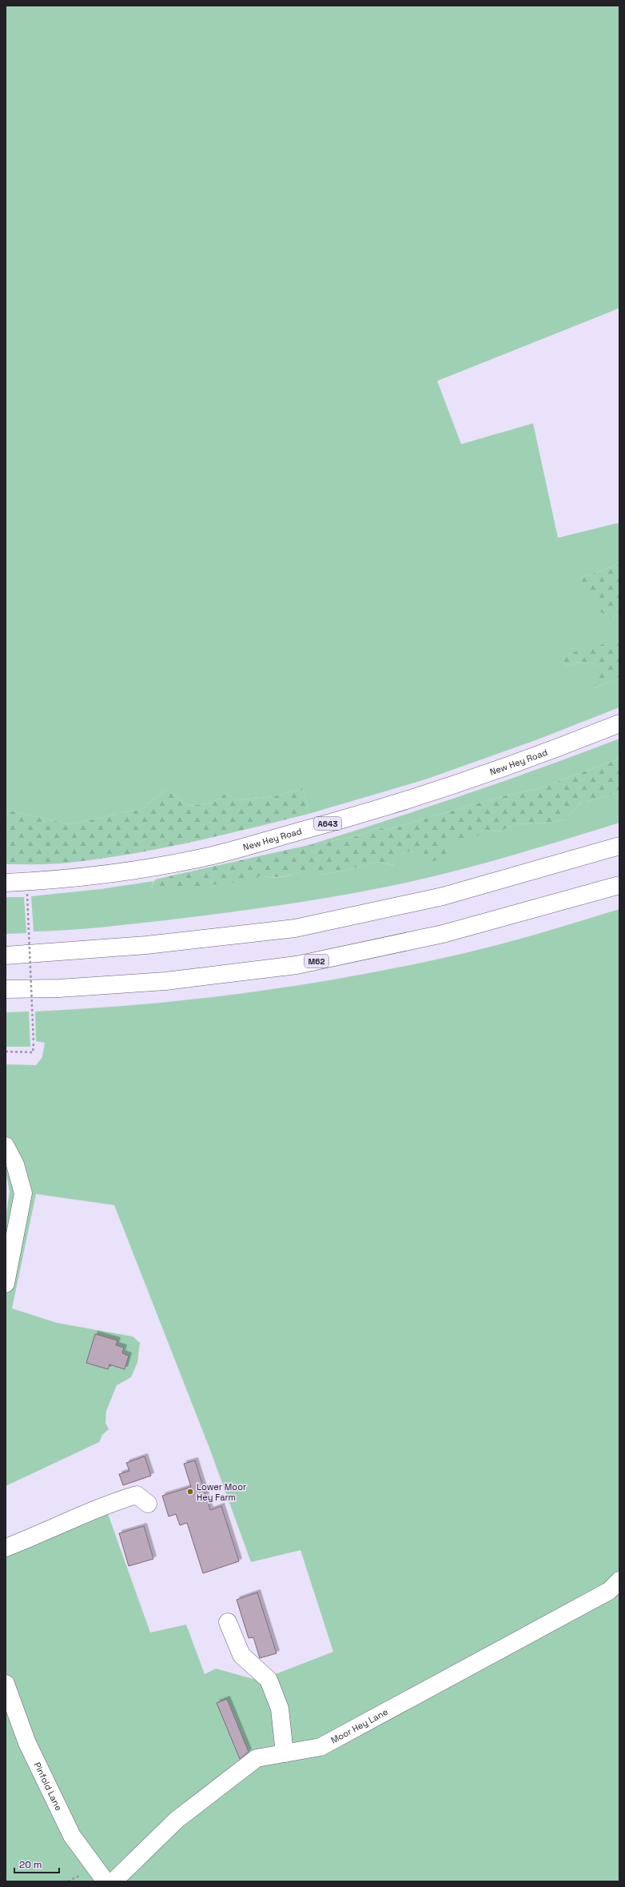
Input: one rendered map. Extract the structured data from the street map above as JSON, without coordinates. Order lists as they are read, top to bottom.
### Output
{
  "streets": {
    "main road": [
      "New Hey Road",
      "A643",
      "M62",
      "Moor Hey Lane",
      "Pinfold Lane"
    ]
  },
  "places": ["Lower Moor Hey Farm"],
  "scale_bar": "20 m"
}
